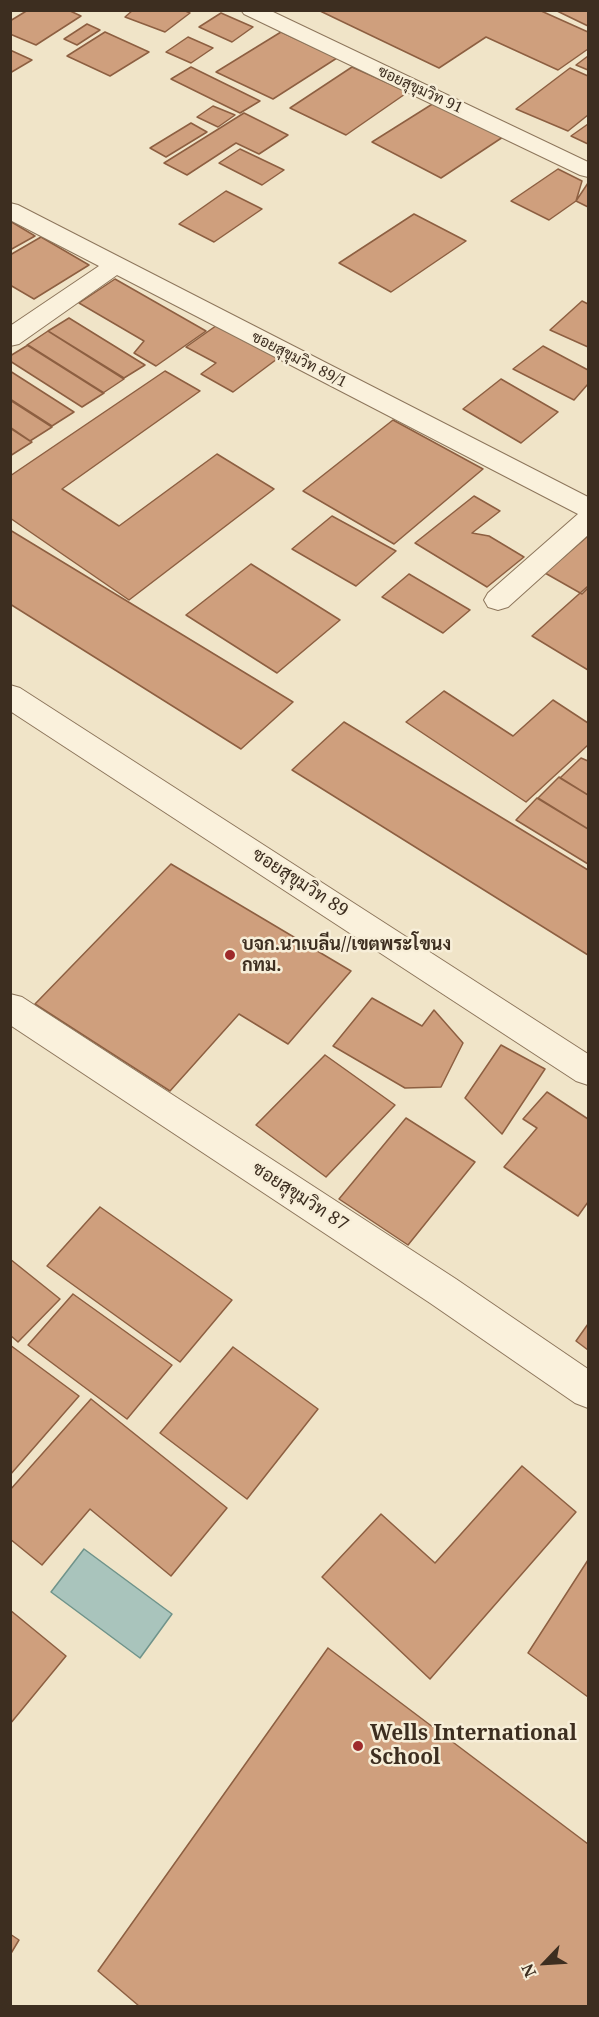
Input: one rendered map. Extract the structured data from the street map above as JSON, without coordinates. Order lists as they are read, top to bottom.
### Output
{
  "streets": {
    "street": [
      "ซอยสุขุมวิท 91",
      "ซอยสุขุมวิท 89/1",
      "ซอยสุขุมวิท 89",
      "ซอยสุขุมวิท 87"
    ]
  },
  "places": ["บจก.นาเบลีน//เขตพระโขนง กทม.", "Wells International School"],
  "north": "bottom left"
}
